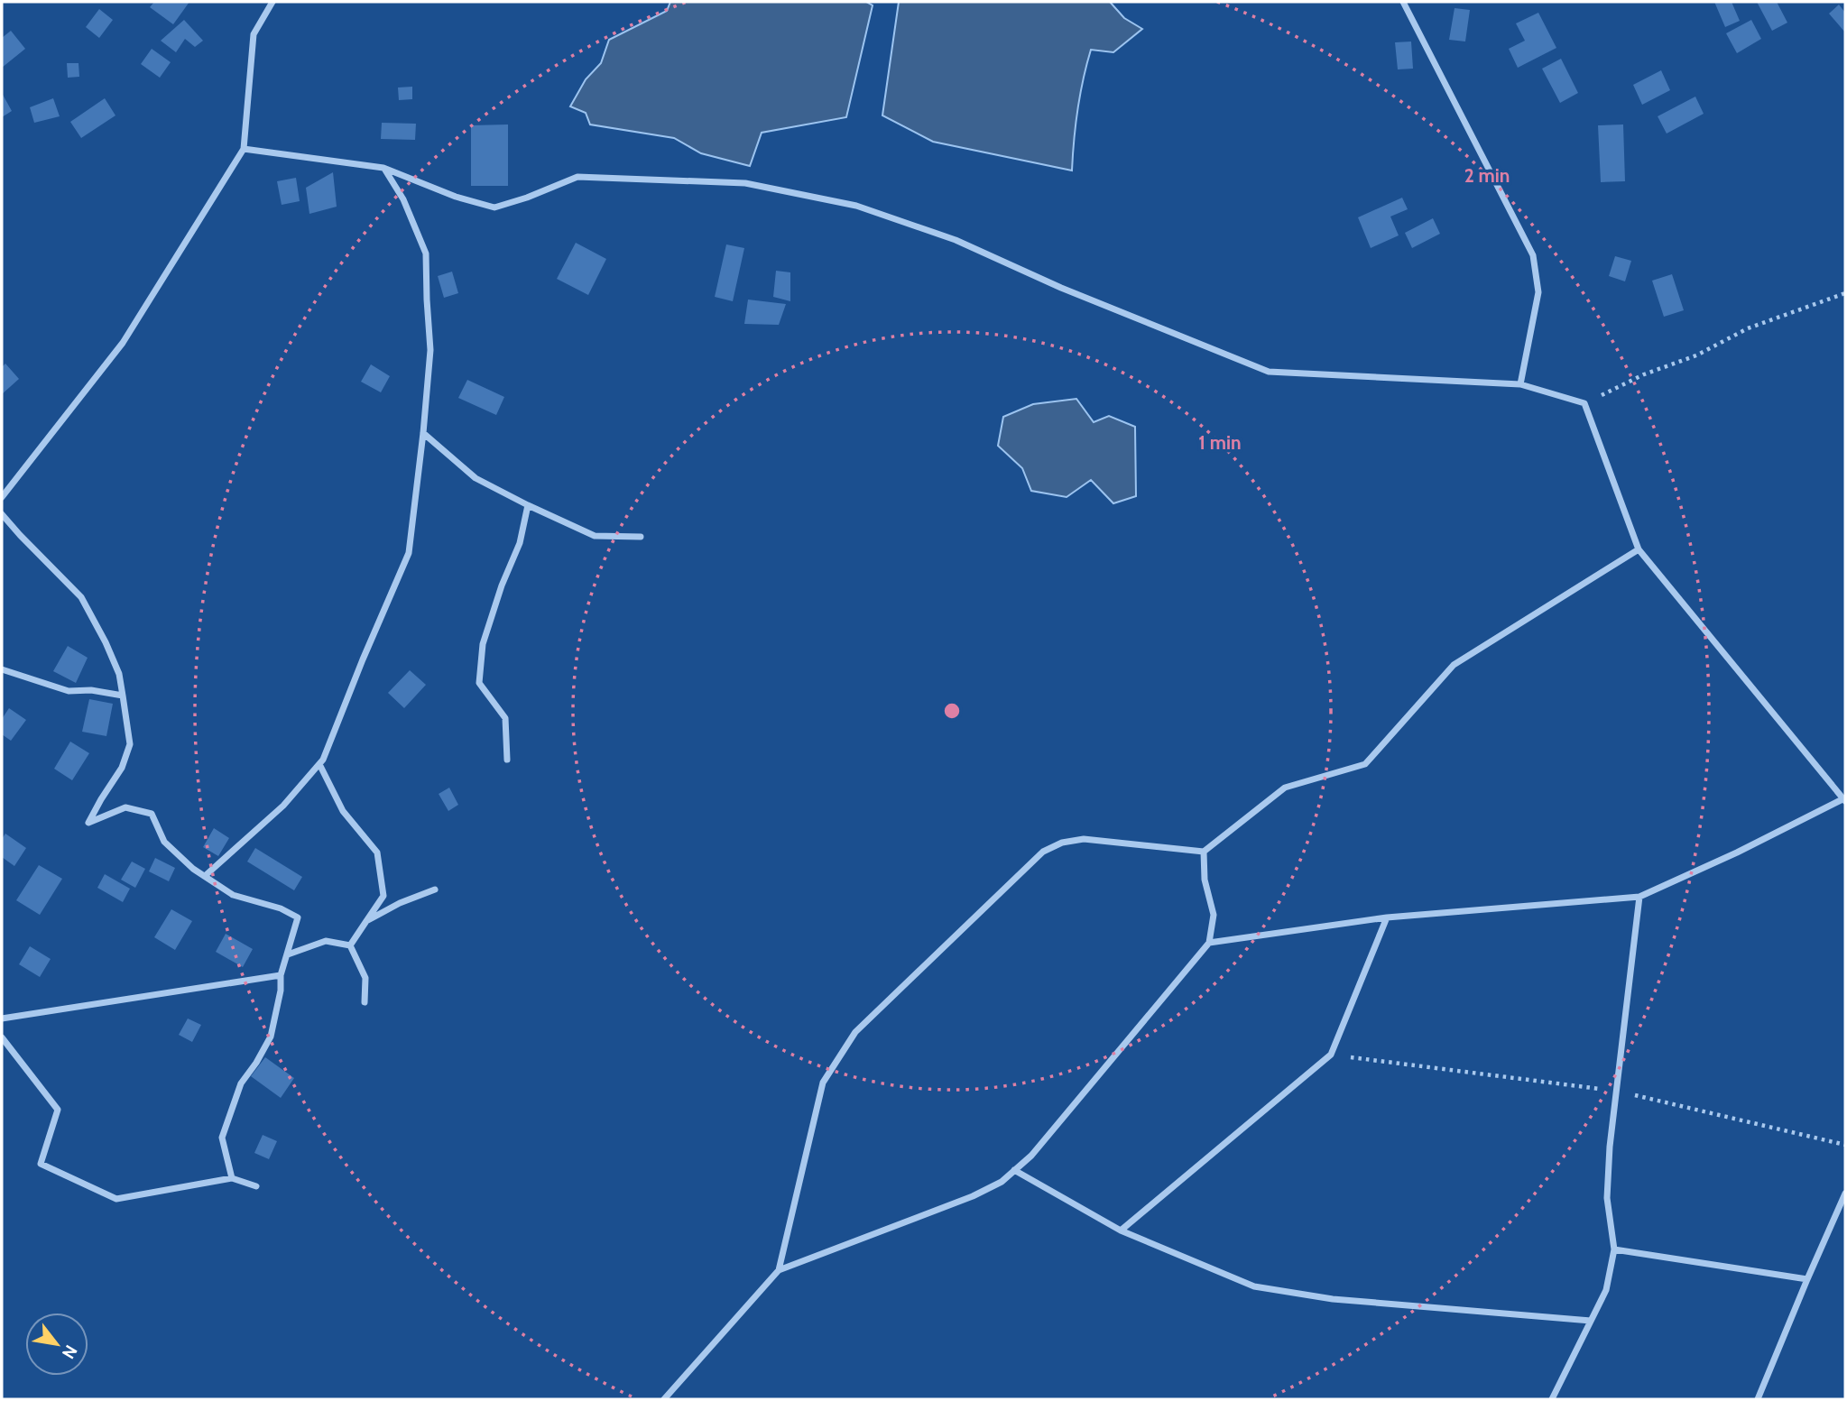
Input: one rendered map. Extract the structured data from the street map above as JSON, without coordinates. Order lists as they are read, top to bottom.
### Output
{
  "north": "bottom right",
  "rings": ["2 min", "1 min"]
}
